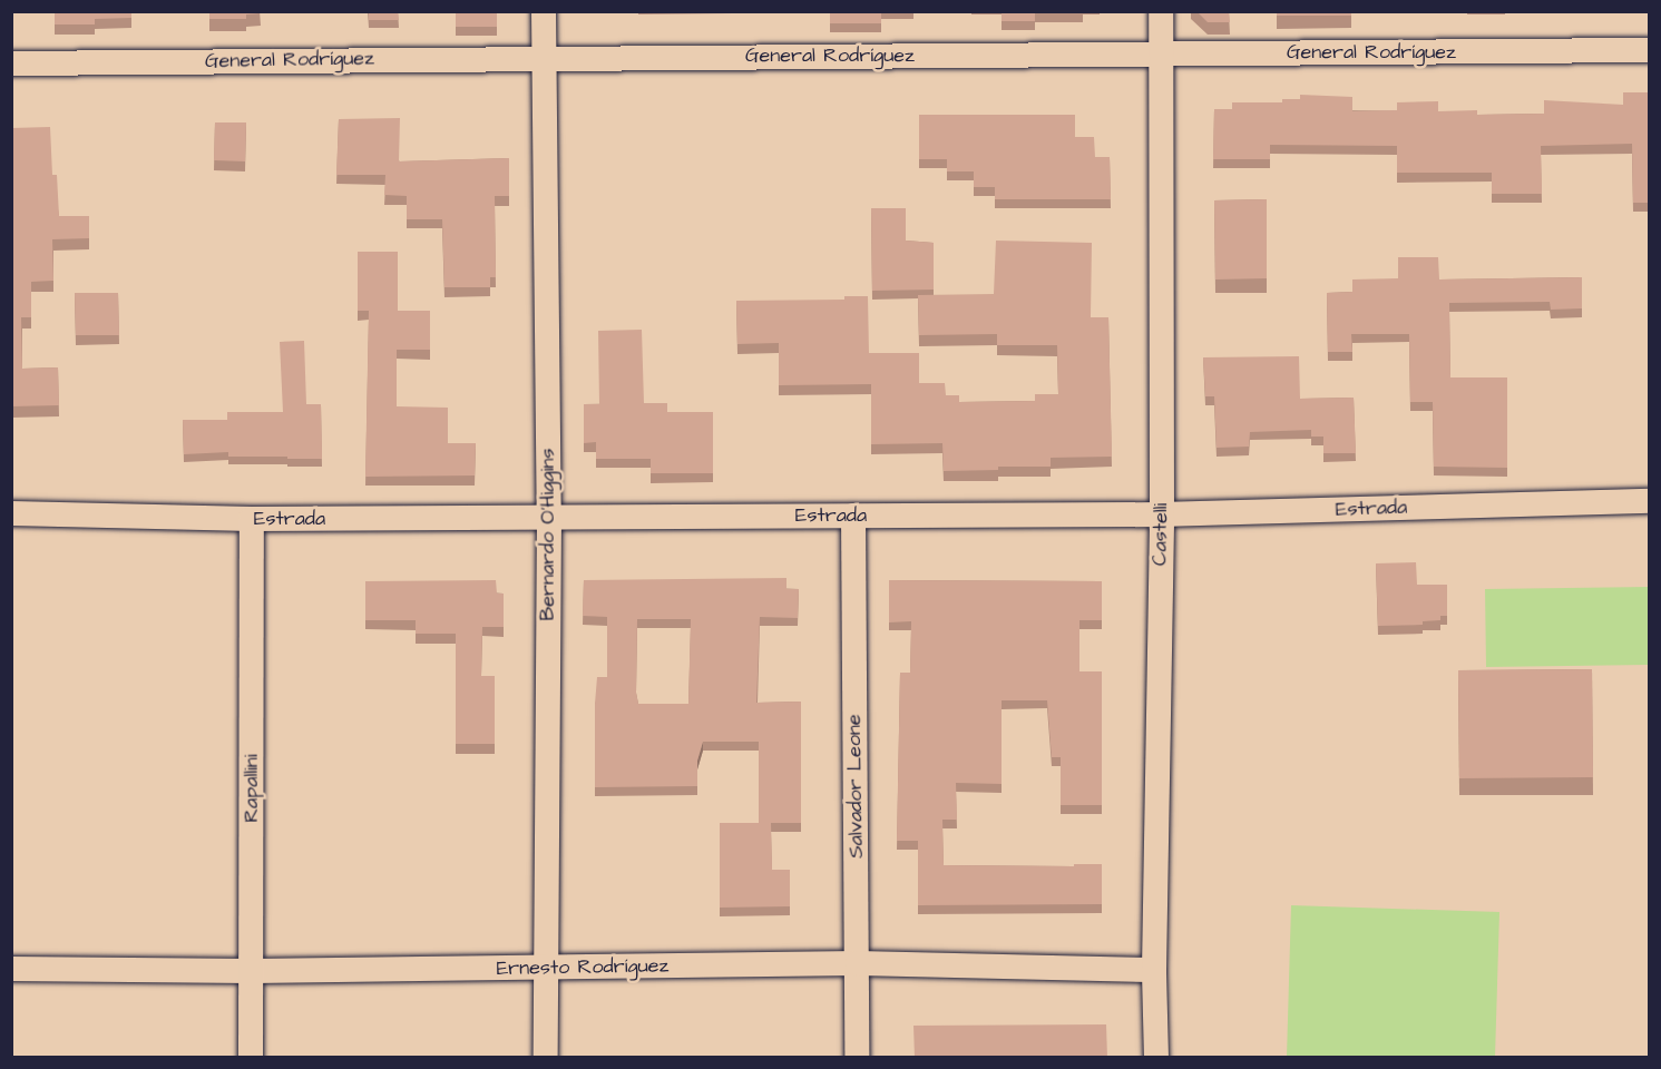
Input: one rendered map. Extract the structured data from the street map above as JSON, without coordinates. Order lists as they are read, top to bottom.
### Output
{
  "streets": {
    "street": [
      "General Rodríguez",
      "Estrada",
      "Bernardo O'Higgins",
      "Castelli",
      "Salvador Leone",
      "Rapallini",
      "Ernesto Rodríguez"
    ]
  },
  "crossings": [
    ["General Rodríguez", "Bernardo O'Higgins"],
    ["General Rodríguez", "Castelli"],
    ["Estrada", "Bernardo O'Higgins"],
    ["Estrada", "Castelli"],
    ["Estrada", "Salvador Leone"],
    ["Estrada", "Rapallini"],
    ["Bernardo O'Higgins", "Ernesto Rodríguez"],
    ["Castelli", "Ernesto Rodríguez"],
    ["Salvador Leone", "Ernesto Rodríguez"],
    ["Rapallini", "Ernesto Rodríguez"]
  ]
}
